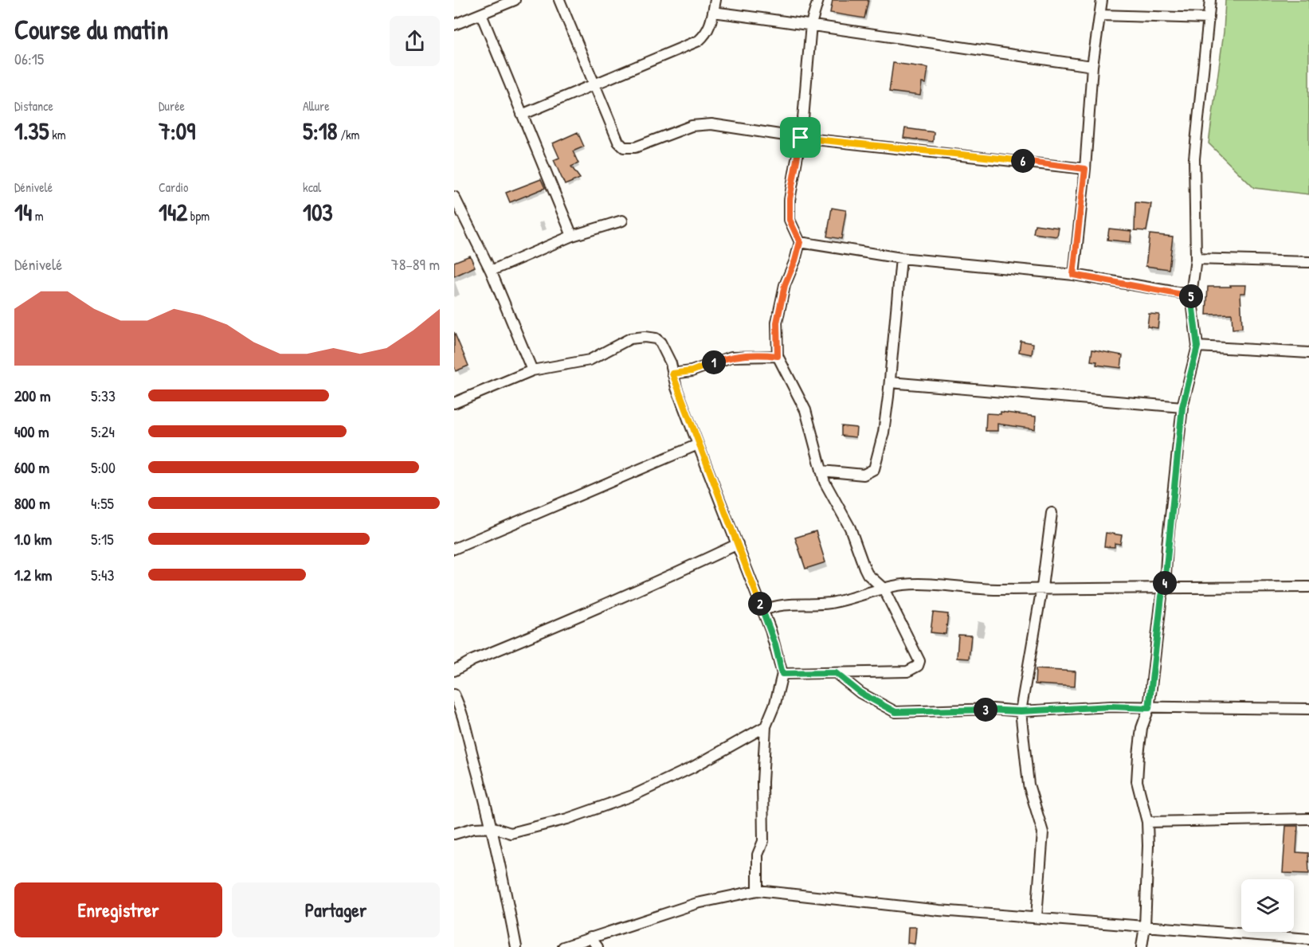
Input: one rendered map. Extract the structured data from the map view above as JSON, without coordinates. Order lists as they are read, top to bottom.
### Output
{
  "page": {
    "heading": ["Course du matin", "06:15"],
    "stats": [
      ["Distance", "1.35 km"],
      ["Durée", "7:09"],
      ["Allure", "5:18 /km"],
      ["Dénivelé", "14 m"],
      ["Cardio", "142 bpm"],
      ["kcal", "103"]
    ],
    "pins": [
      "6",
      "5",
      "1",
      "4",
      "2",
      "3"
    ],
    "chart": ["Dénivelé", "78–89 m"],
    "list": [
      {
        "name": "200 m",
        "note": "5:33"
      },
      {
        "name": "400 m",
        "note": "5:24"
      },
      {
        "name": "600 m",
        "note": "5:00"
      },
      {
        "name": "800 m",
        "note": "4:55"
      },
      {
        "name": "1.0 km",
        "note": "5:15"
      },
      {
        "name": "1.2 km",
        "note": "5:43"
      }
    ],
    "buttons": ["Enregistrer", "Partager"]
  }
}
